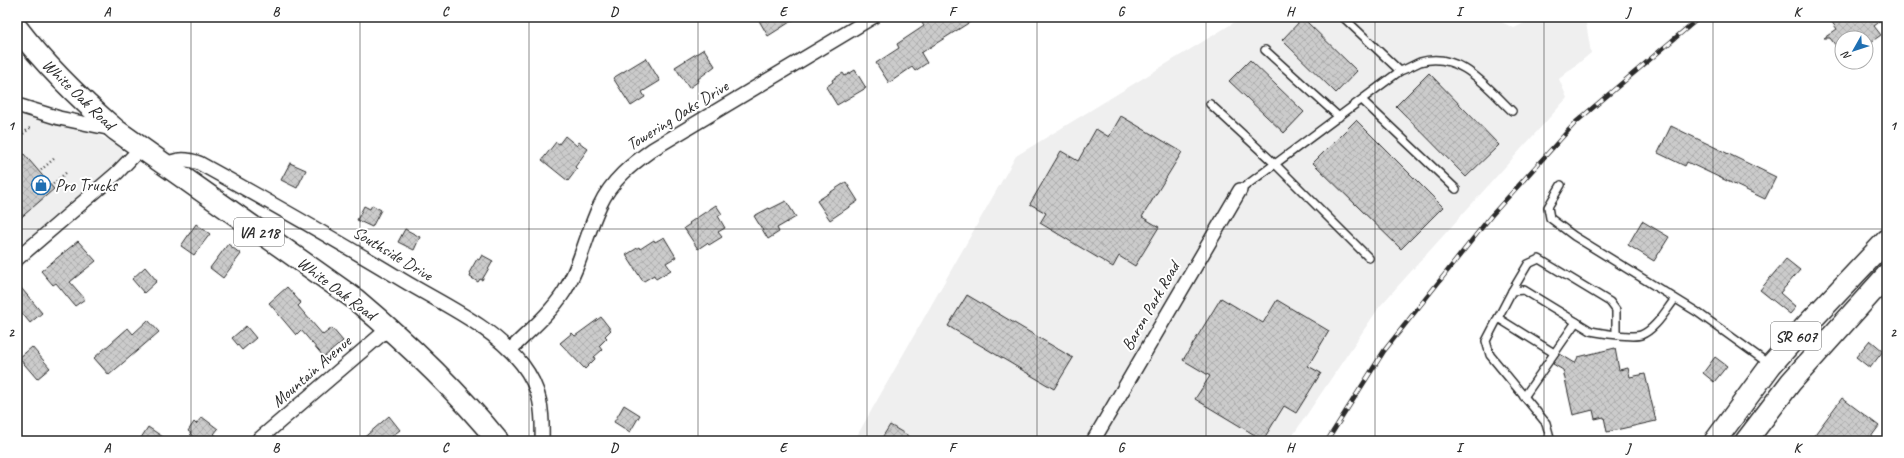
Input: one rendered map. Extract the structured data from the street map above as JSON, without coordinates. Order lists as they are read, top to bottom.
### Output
{
  "streets": {
    "main road": ["White Oak Road", "VA 218", "SR 607"],
    "street": [
      "Towering Oaks Drive",
      "Southside Drive",
      "Baron Park Road",
      "Mountain Avenue"
    ]
  },
  "crossings": [
    ["White Oak Road", "Southside Drive"],
    ["White Oak Road", "Mountain Avenue"],
    ["Towering Oaks Drive", "Southside Drive"]
  ],
  "places": {
    "shop": ["Pro Trucks"]
  },
  "north": "bottom left",
  "grid": {
    "columns": [
      "A",
      "B",
      "C",
      "D",
      "E",
      "F",
      "G",
      "H",
      "I",
      "J",
      "K"
    ],
    "rows": ["1", "2"]
  }
}
